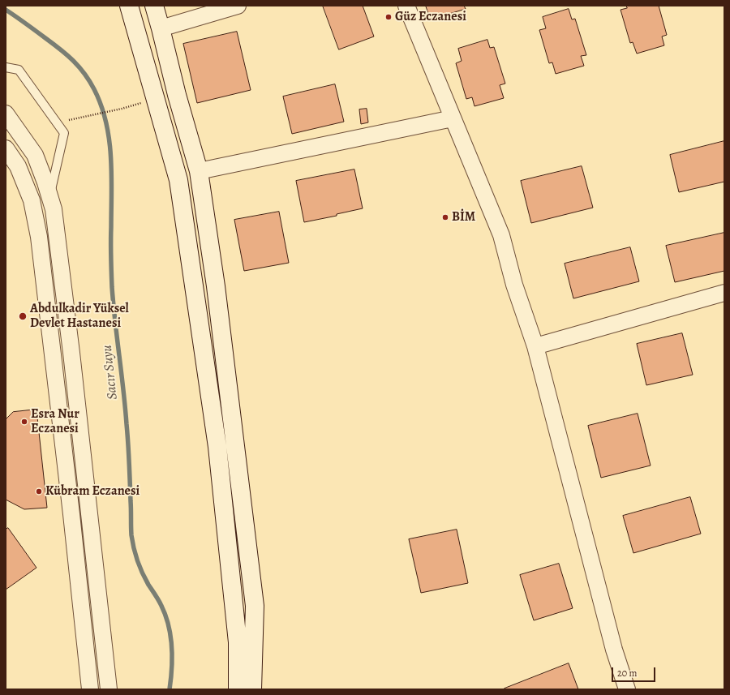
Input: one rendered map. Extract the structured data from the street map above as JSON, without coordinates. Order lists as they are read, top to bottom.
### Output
{
  "water": ["Sacır Suyu"],
  "places": [
    "Güz Eczanesi",
    "BİM",
    "Abdulkadir Yüksel Devlet Hastanesi",
    "Esra Nur Eczanesi",
    "Kübram Eczanesi"
  ],
  "scale_bar": "20 m"
}
